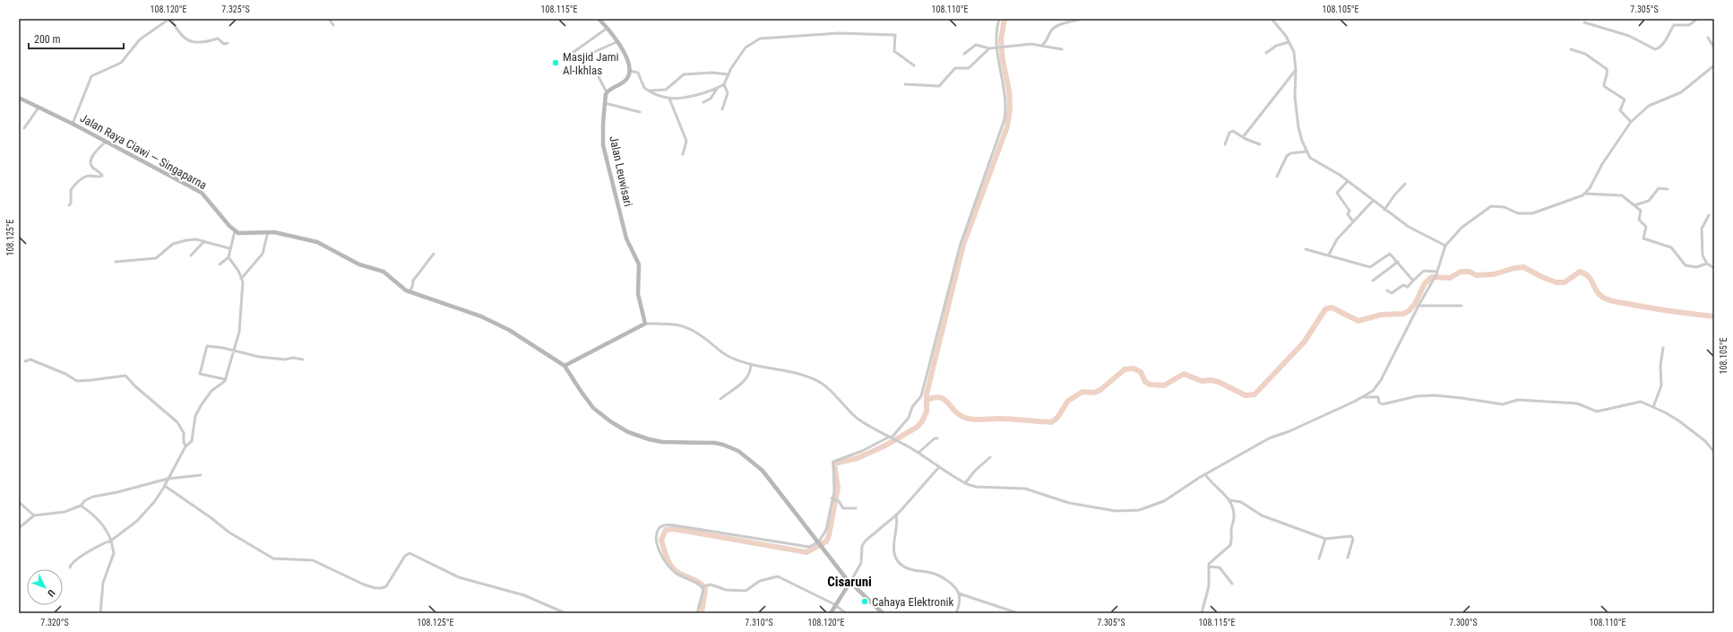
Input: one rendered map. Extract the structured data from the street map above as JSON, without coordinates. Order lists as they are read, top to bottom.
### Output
{
  "streets": {
    "main road": ["Jalan Raya Ciawi — Singaparna", "Jalan Leuwisari"]
  },
  "districts": ["Cisaruni"],
  "places": ["Masjid Jami Al-Ikhlas", "Cahaya Elektronik"],
  "scale_bar": "200 m",
  "north": "bottom right",
  "coordinates": [
    "108.120°E",
    "7.325°S",
    "108.115°E",
    "108.110°E",
    "108.105°E",
    "7.305°S",
    "108.125°E",
    "7.320°S",
    "7.310°S",
    "7.300°S"
  ]
}
